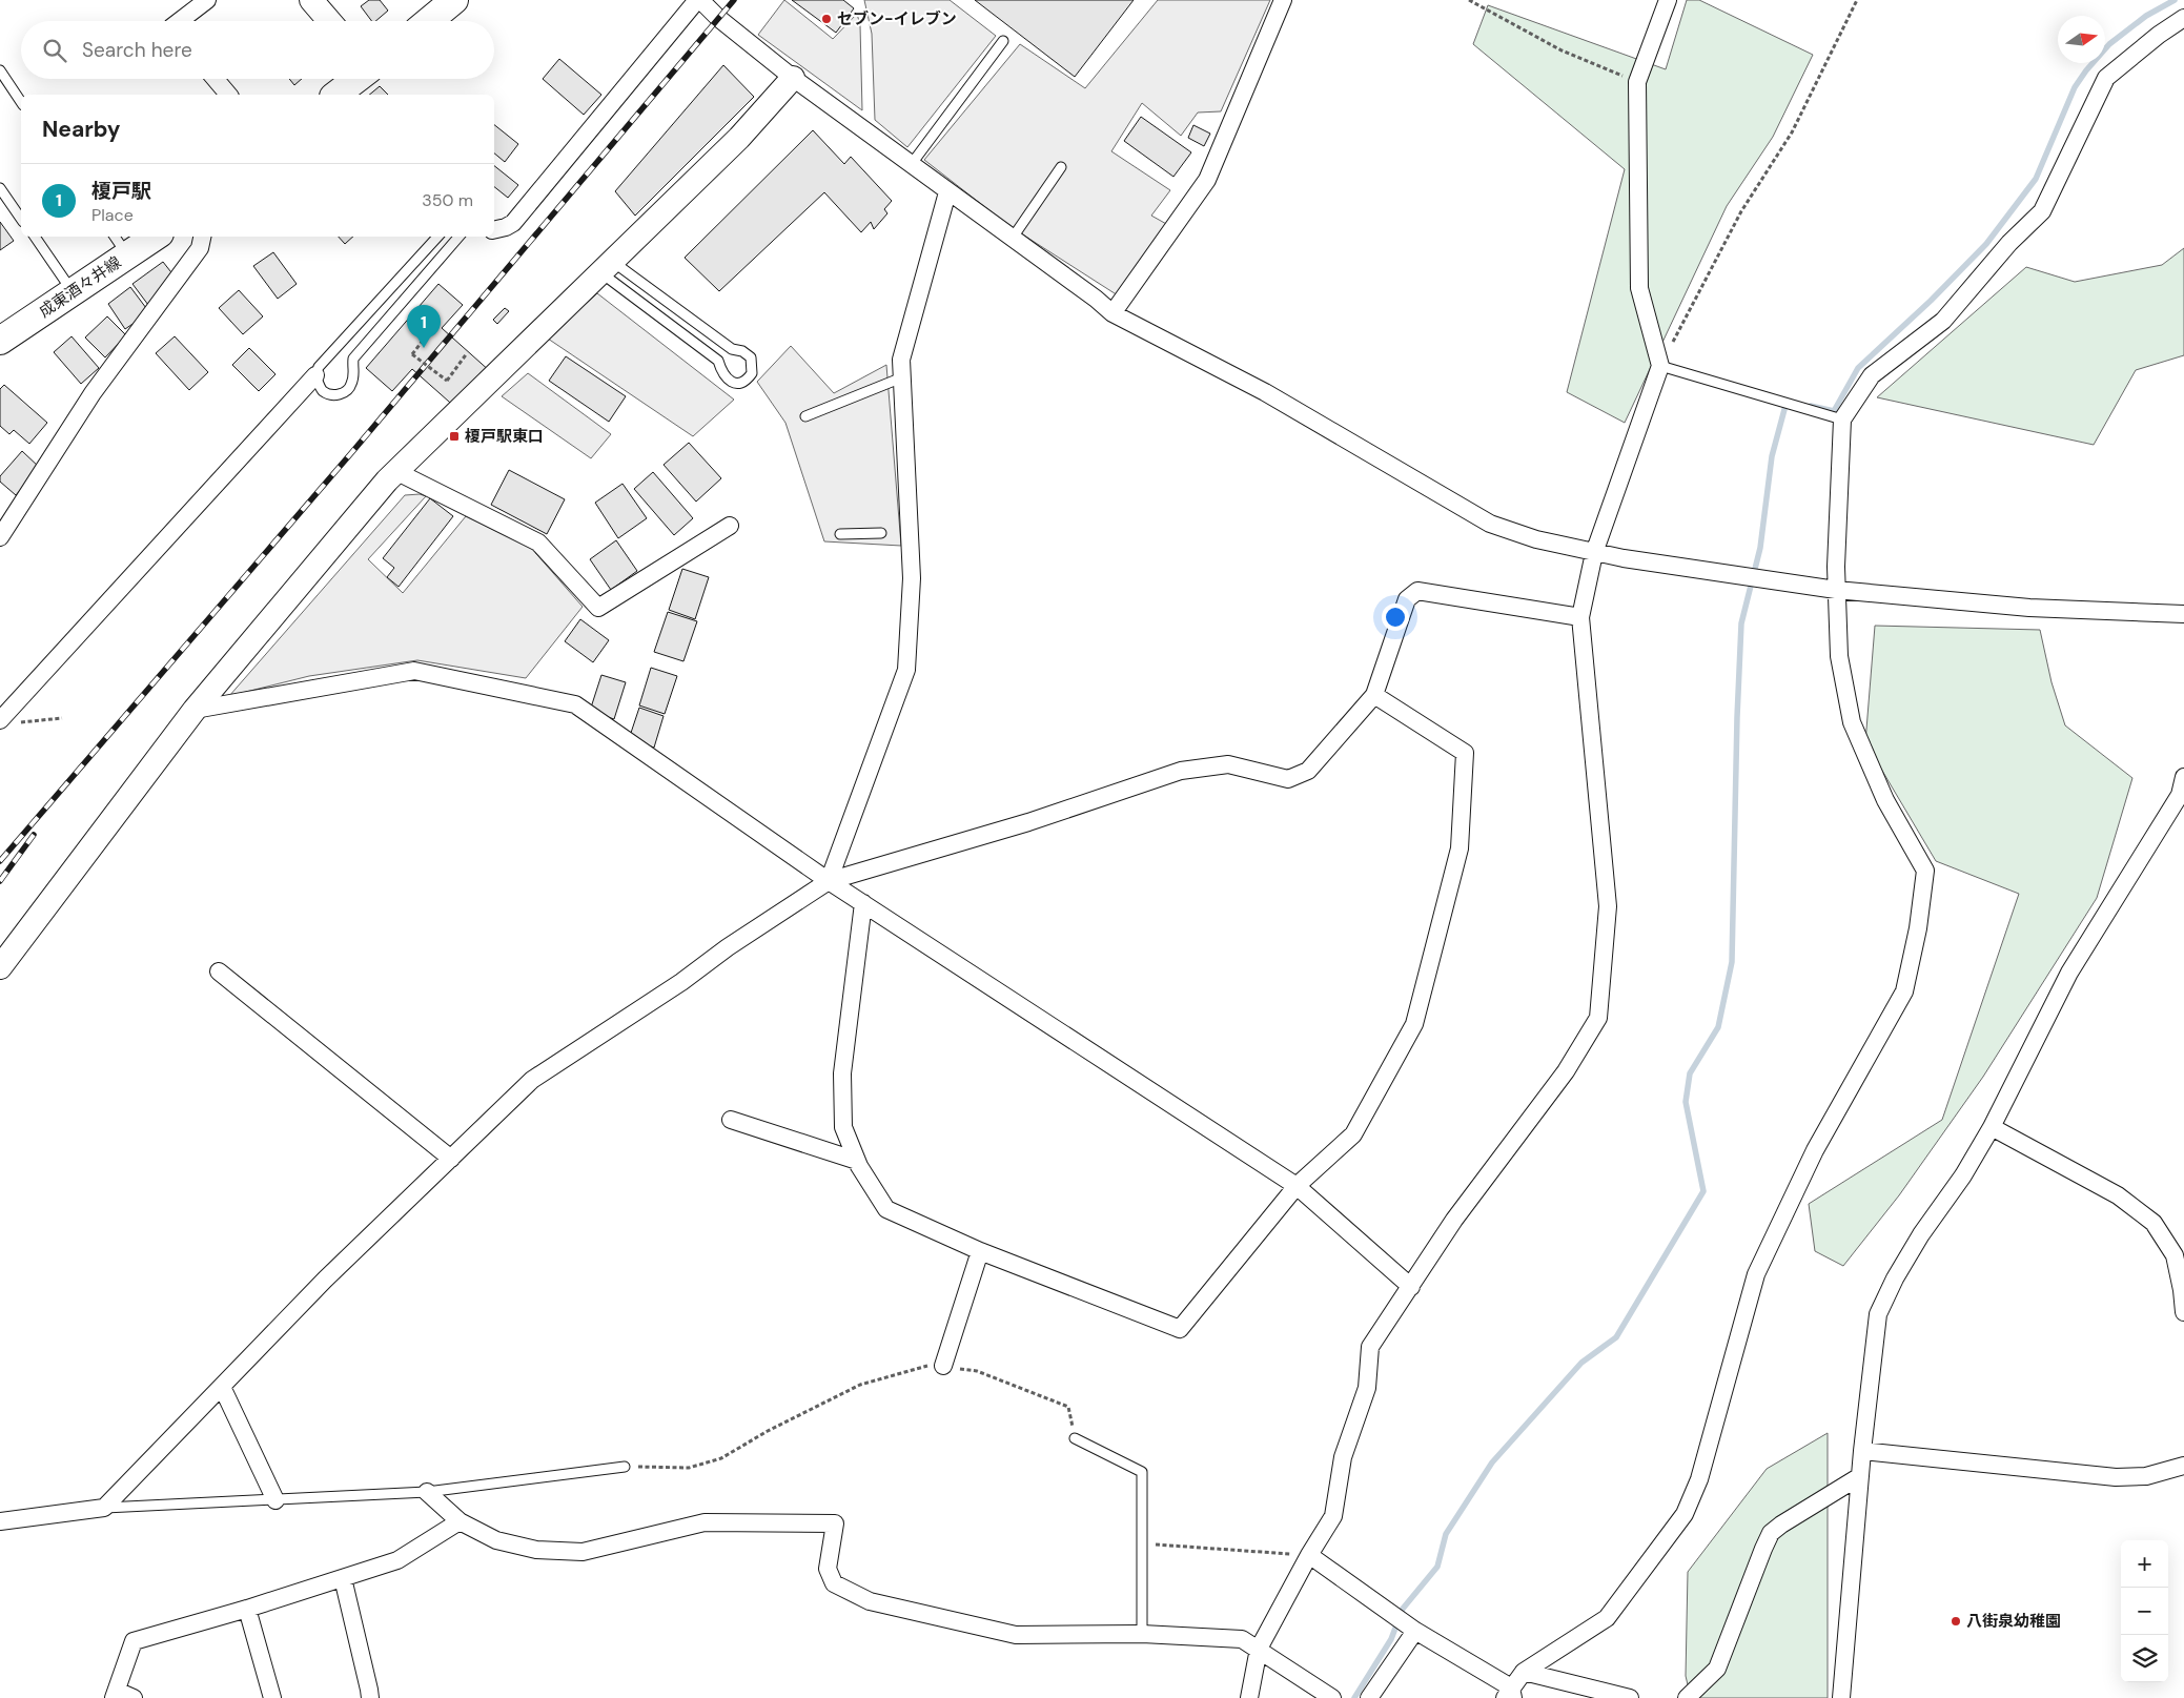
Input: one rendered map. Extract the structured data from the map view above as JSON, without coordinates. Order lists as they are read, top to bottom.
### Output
{
  "streets": {
    "main road": ["成東酒々井線"]
  },
  "places": {
    "other": ["セブン-イレブン", "八街泉幼稚園"],
    "transit": ["榎戸駅東口"]
  },
  "north": "right",
  "page": {
    "search": "Search here",
    "heading": "Nearby",
    "list": [
      {
        "mark": "1",
        "name": "榎戸駅",
        "note": "Place",
        "value": "350 m"
      }
    ],
    "pins": "1",
    "map_buttons": ["+", "−"]
  }
}
